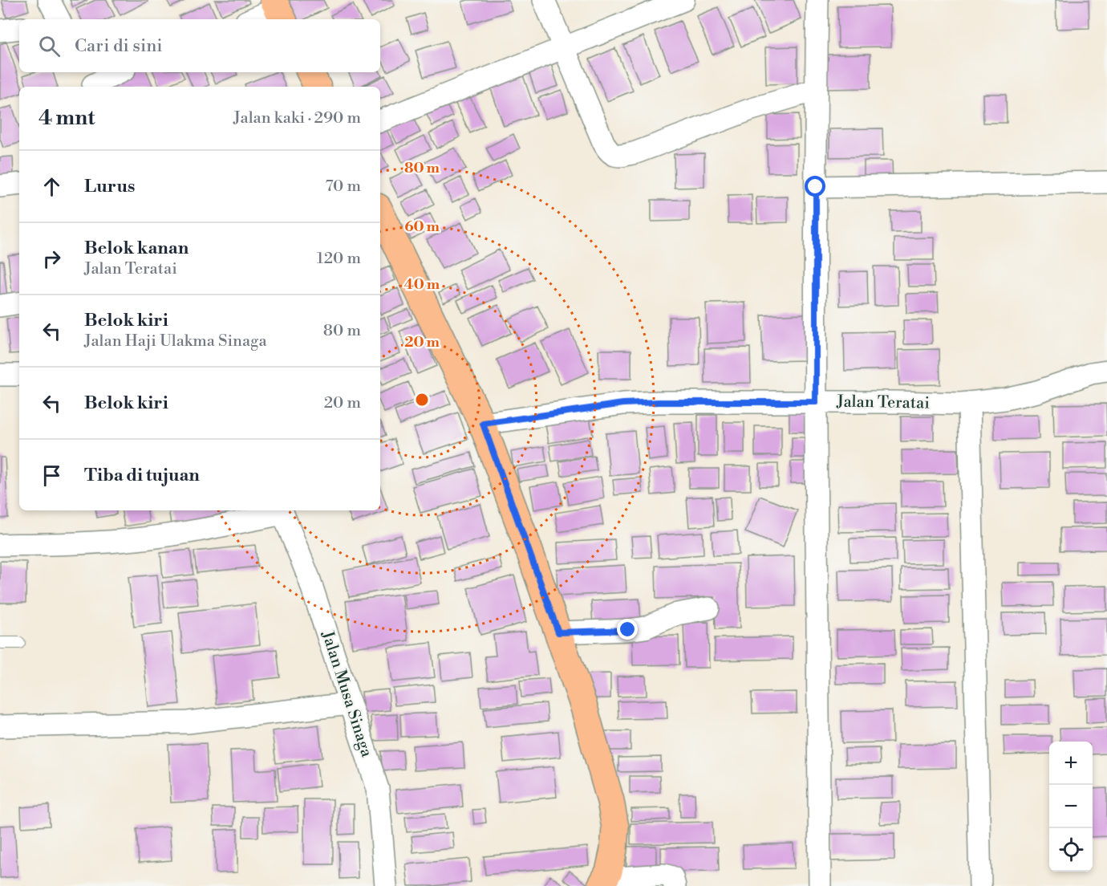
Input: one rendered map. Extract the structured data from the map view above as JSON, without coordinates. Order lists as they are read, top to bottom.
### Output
{
  "streets": {
    "street": ["Jalan Teratai", "Jalan Musa Sinaga"]
  },
  "page": {
    "search": "Cari di sini",
    "heading": ["4 mnt", "Jalan kaki · 290 m"],
    "list": [
      ["Lurus", "70 m"],
      ["Belok kanan", "Jalan Teratai", "120 m"],
      ["Belok kiri", "Jalan Haji Ulakma Sinaga", "80 m"],
      ["Belok kiri", "20 m"],
      "Tiba di tujuan"
    ],
    "map_buttons": ["+", "−"]
  },
  "rings": [
    "80 m",
    "60 m",
    "40 m",
    "20 m"
  ]
}
